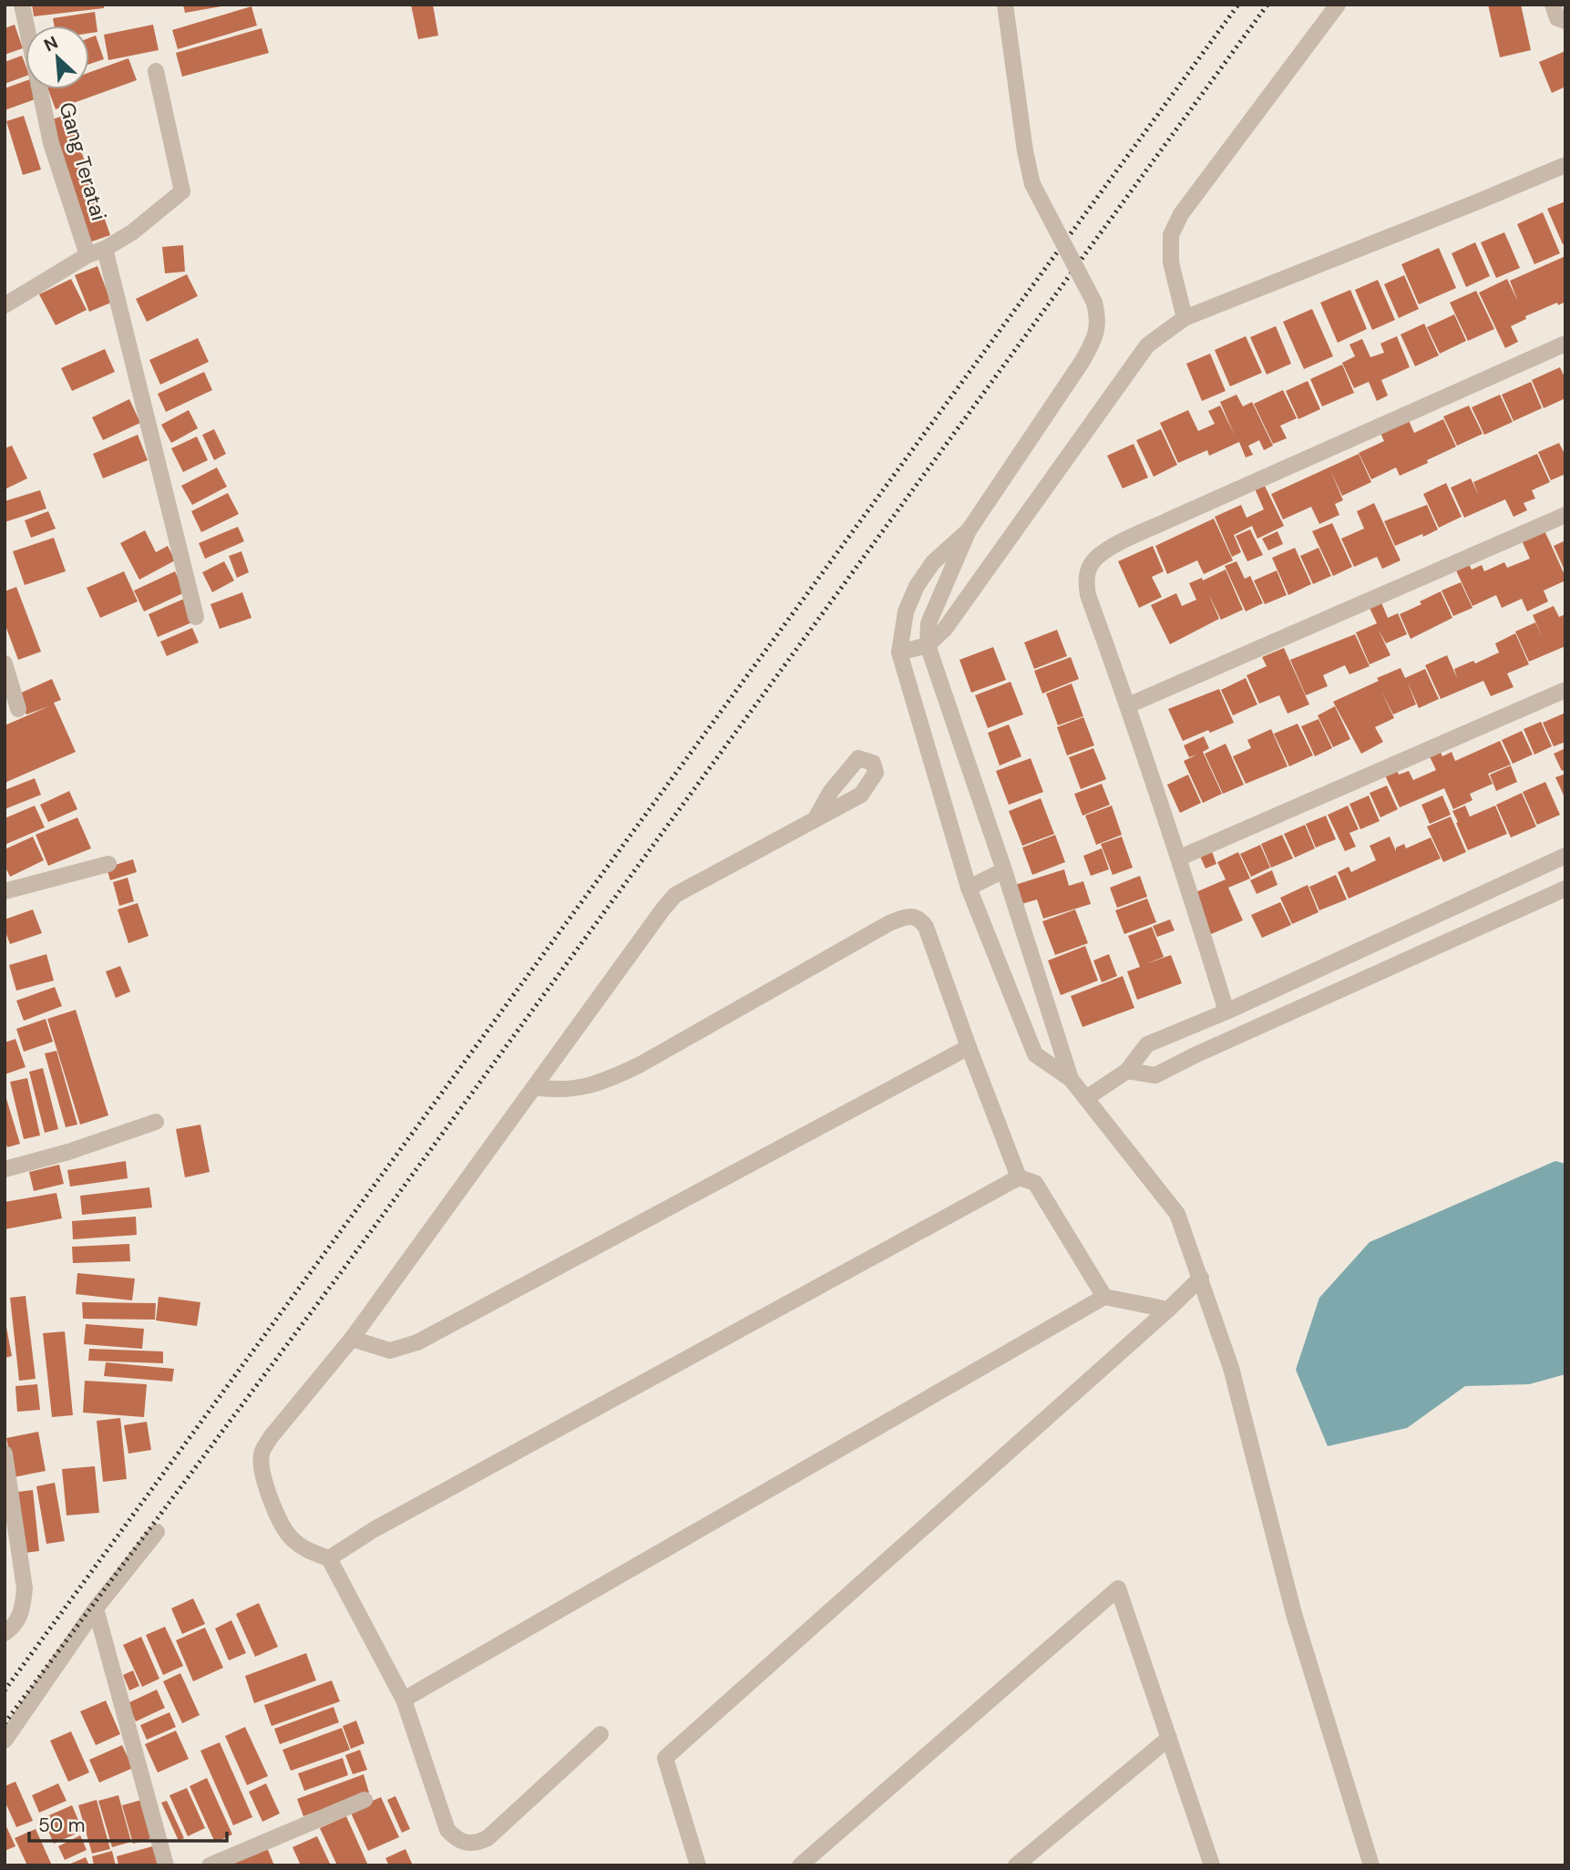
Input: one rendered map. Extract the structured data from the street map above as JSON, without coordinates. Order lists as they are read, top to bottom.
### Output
{
  "streets": {
    "street": ["Gang Teratai"]
  },
  "scale_bar": "50 m",
  "north": "top left"
}
